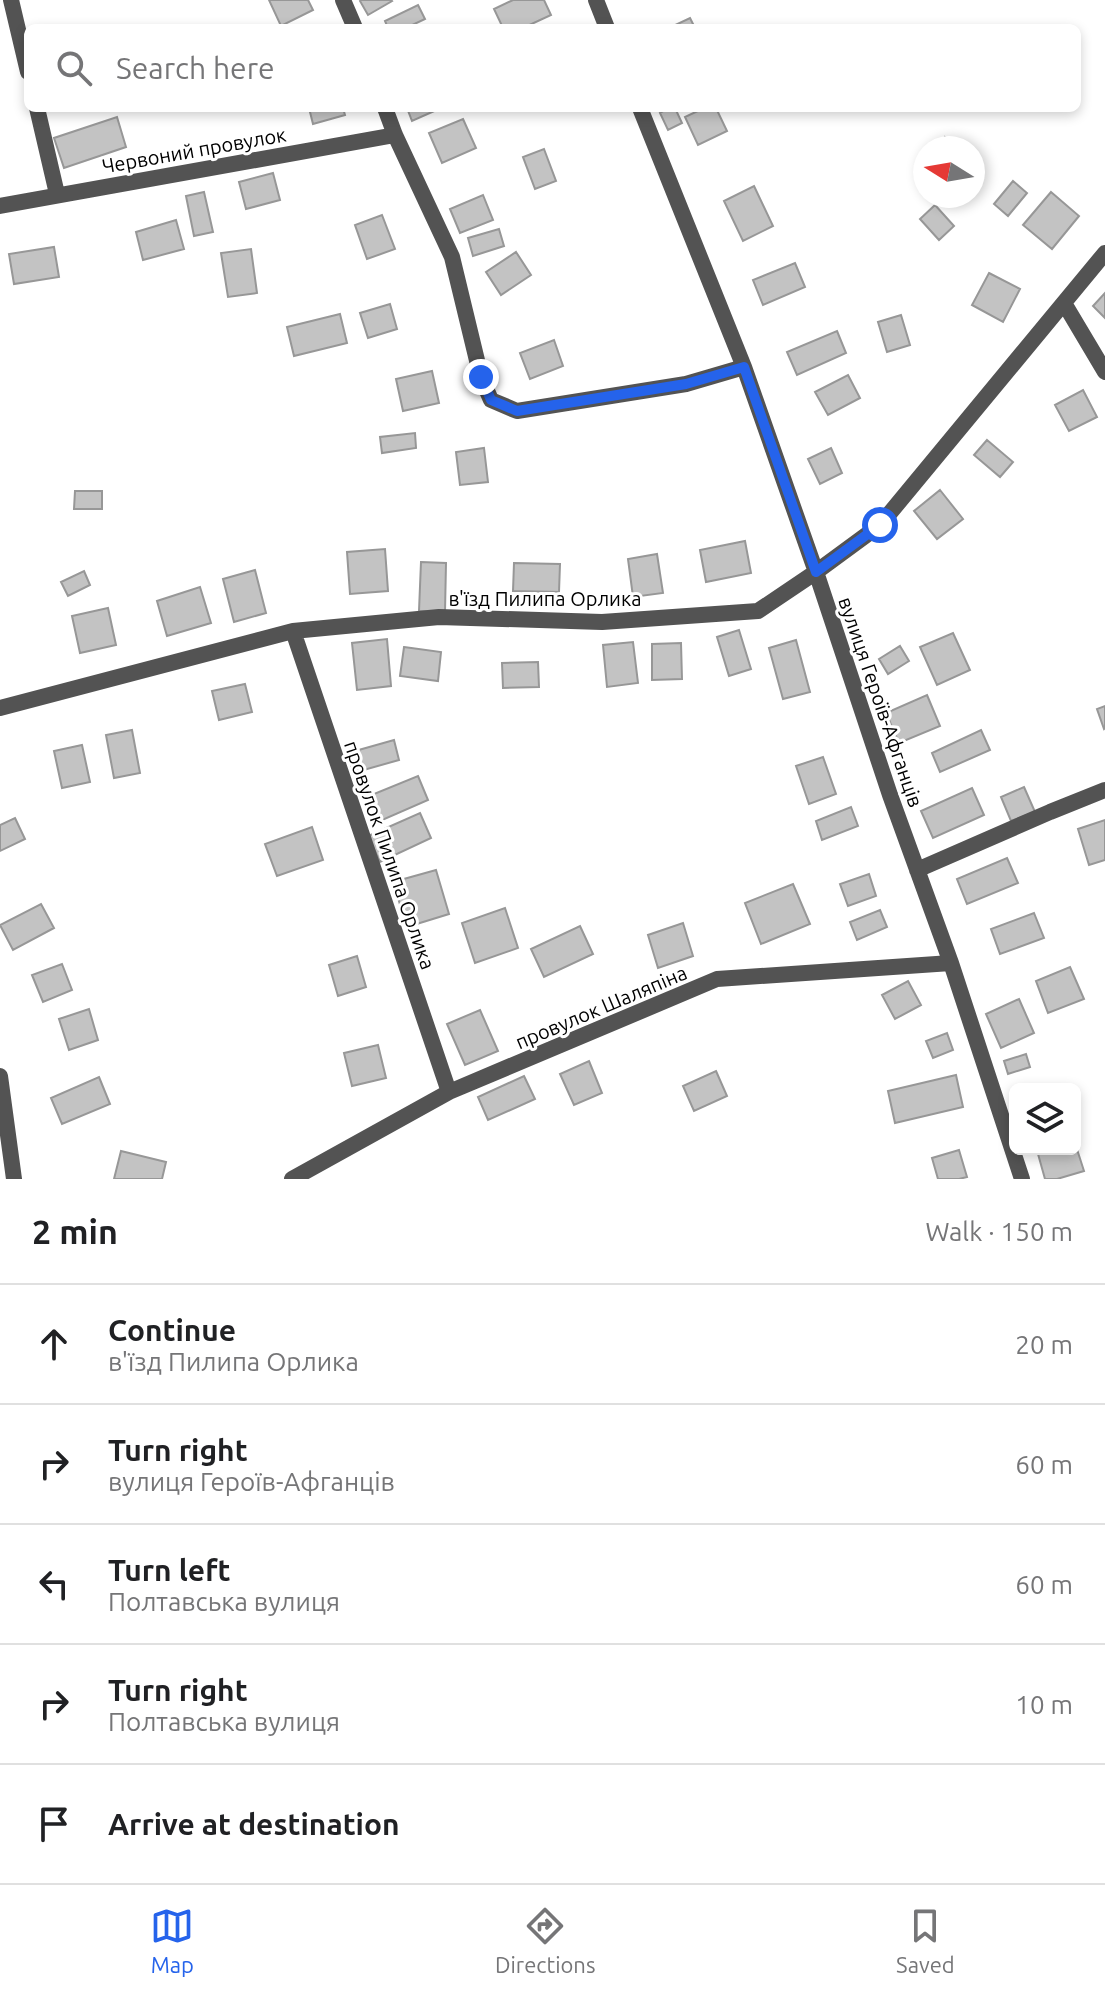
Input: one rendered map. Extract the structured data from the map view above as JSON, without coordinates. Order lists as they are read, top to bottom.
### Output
{
  "streets": {
    "street": [
      "Червоний провулок",
      "в'їзд Пилипа Орлика",
      "вулиця Героїв-Афганців",
      "провулок Пилипа Орлика",
      "провулок Шаляпіна"
    ]
  },
  "crossings": [
    ["в'їзд Пилипа Орлика", "вулиця Героїв-Афганців"],
    ["в'їзд Пилипа Орлика", "провулок Пилипа Орлика"],
    ["вулиця Героїв-Афганців", "провулок Шаляпіна"],
    ["провулок Пилипа Орлика", "провулок Шаляпіна"]
  ],
  "north": "left",
  "page": {
    "search": "Search here",
    "heading": ["2 min", "Walk · 150 m"],
    "list": [
      ["Continue", "в'їзд Пилипа Орлика", "20 m"],
      ["Turn right", "вулиця Героїв-Афганців", "60 m"],
      ["Turn left", "Полтавська вулиця", "60 m"],
      ["Turn right", "Полтавська вулиця", "10 m"],
      "Arrive at destination"
    ],
    "nav": ["Map", "Directions", "Saved"]
  }
}
